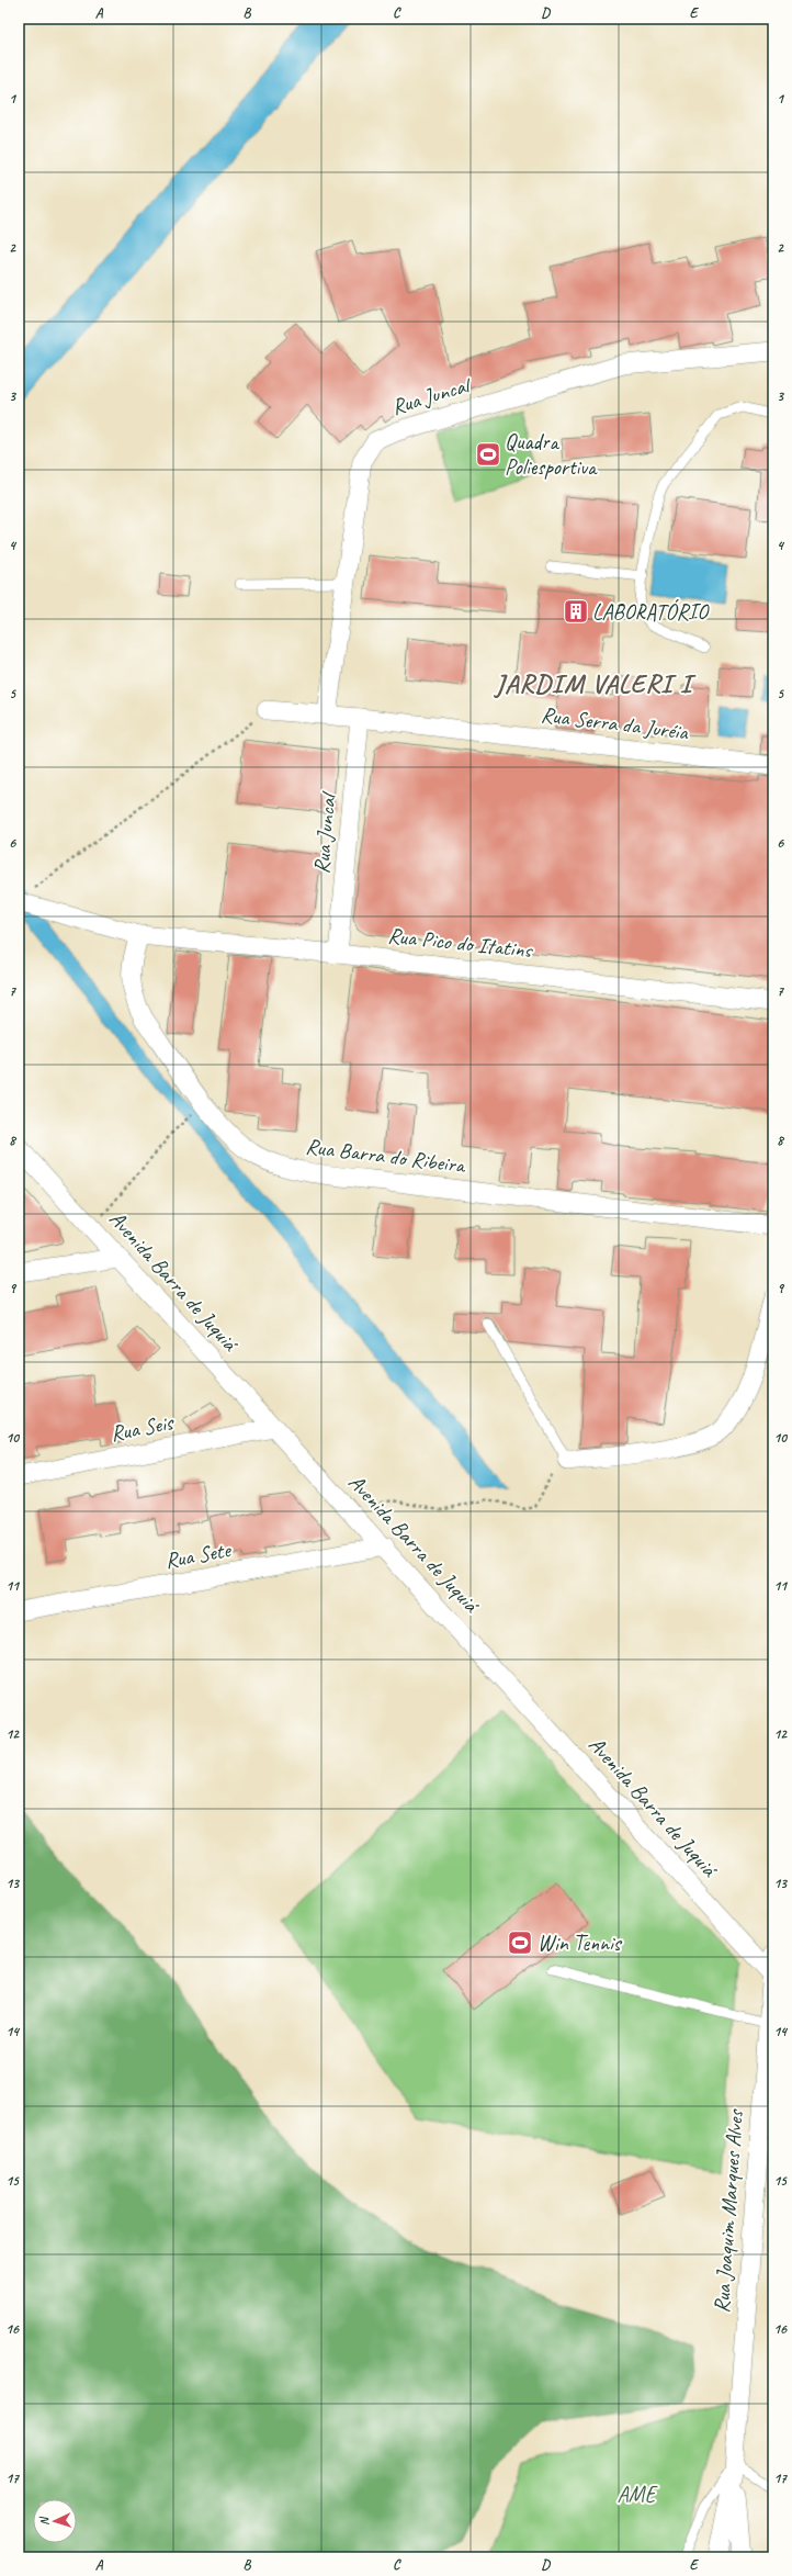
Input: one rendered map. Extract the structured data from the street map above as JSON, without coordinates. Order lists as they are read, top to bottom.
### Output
{
  "streets": {
    "street": [
      "Rua Juncal",
      "Rua Serra da Juréia",
      "Rua Pico do Itatins",
      "Rua Barra do Ribeira",
      "Avenida Barra de Juquiá",
      "Rua Seis",
      "Rua Sete",
      "Rua Joaquim Marques Alves"
    ]
  },
  "crossings": [
    ["Rua Juncal", "Rua Serra da Juréia"],
    ["Rua Juncal", "Rua Pico do Itatins"],
    ["Rua Pico do Itatins", "Rua Barra do Ribeira"],
    ["Avenida Barra de Juquiá", "Rua Seis"],
    ["Avenida Barra de Juquiá", "Rua Sete"],
    ["Avenida Barra de Juquiá", "Rua Joaquim Marques Alves"]
  ],
  "districts": ["JARDIM VALERI I"],
  "parks": ["AME"],
  "places": {
    "sports": ["Quadra Poliesportiva", "Win Tennis"],
    "building": ["LABORATÓRIO"]
  },
  "north": "left",
  "grid": {
    "columns": [
      "A",
      "B",
      "C",
      "D",
      "E"
    ],
    "rows": [
      "1",
      "2",
      "3",
      "4",
      "5",
      "6",
      "7",
      "8",
      "9",
      "10",
      "11",
      "12",
      "13",
      "14",
      "15",
      "16",
      "17"
    ]
  }
}
